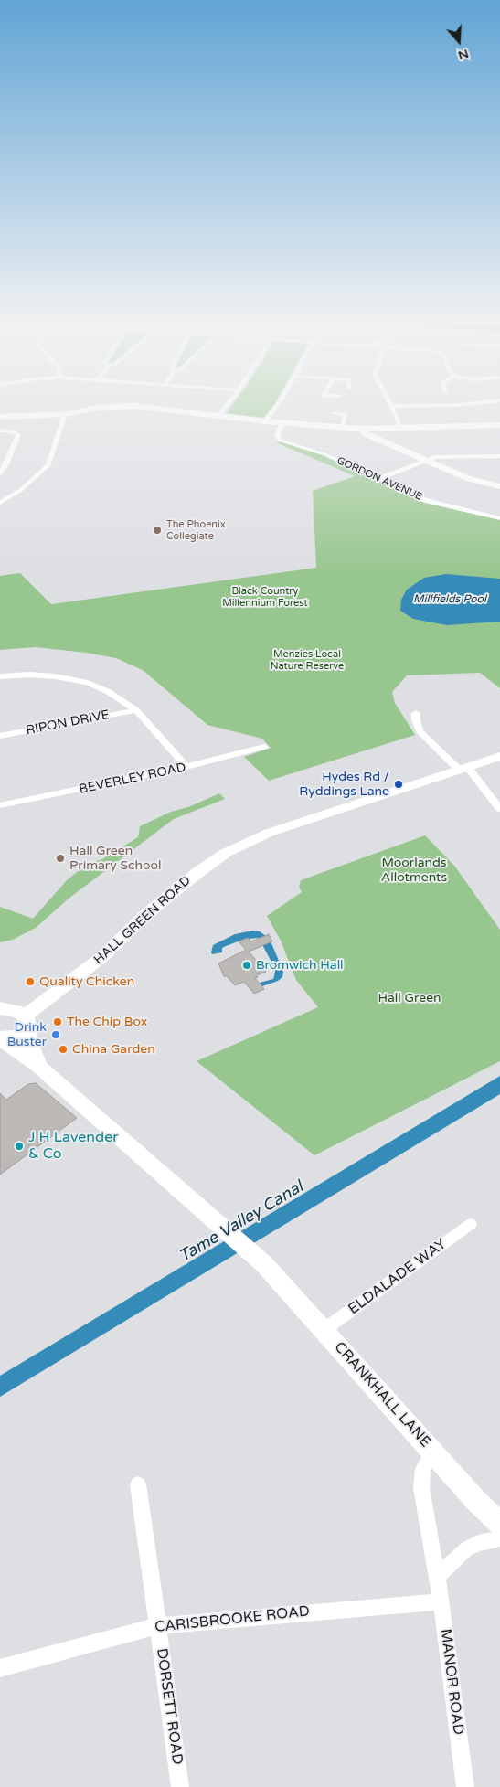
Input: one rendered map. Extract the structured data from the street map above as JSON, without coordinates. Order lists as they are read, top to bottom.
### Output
{
  "streets": {
    "street": [
      "GORDON AVENUE",
      "RIPON DRIVE",
      "BEVERLEY ROAD",
      "HALL GREEN ROAD",
      "ELDALADE WAY",
      "CRANKHALL LANE",
      "CARISBROOKE ROAD",
      "MANOR ROAD",
      "DORSETT ROAD"
    ]
  },
  "crossings": [
    ["ELDALADE WAY", "CRANKHALL LANE"],
    ["CRANKHALL LANE", "MANOR ROAD"],
    ["CARISBROOKE ROAD", "MANOR ROAD"],
    ["CARISBROOKE ROAD", "DORSETT ROAD"]
  ],
  "water": ["Millfields Pool", "Tame Valley Canal"],
  "parks": [
    "Black Country Millennium Forest",
    "Menzies Local Nature Reserve",
    "Moorlands Allotments",
    "Hall Green"
  ],
  "places": [
    "The Phoenix Collegiate",
    "Hydes Rd / Ryddings Lane",
    "Hall Green Primary School",
    "Bromwich Hall",
    "Quality Chicken",
    "The Chip Box",
    "Drink Buster",
    "China Garden",
    "J H Lavender & Co"
  ],
  "north": "bottom"
}
